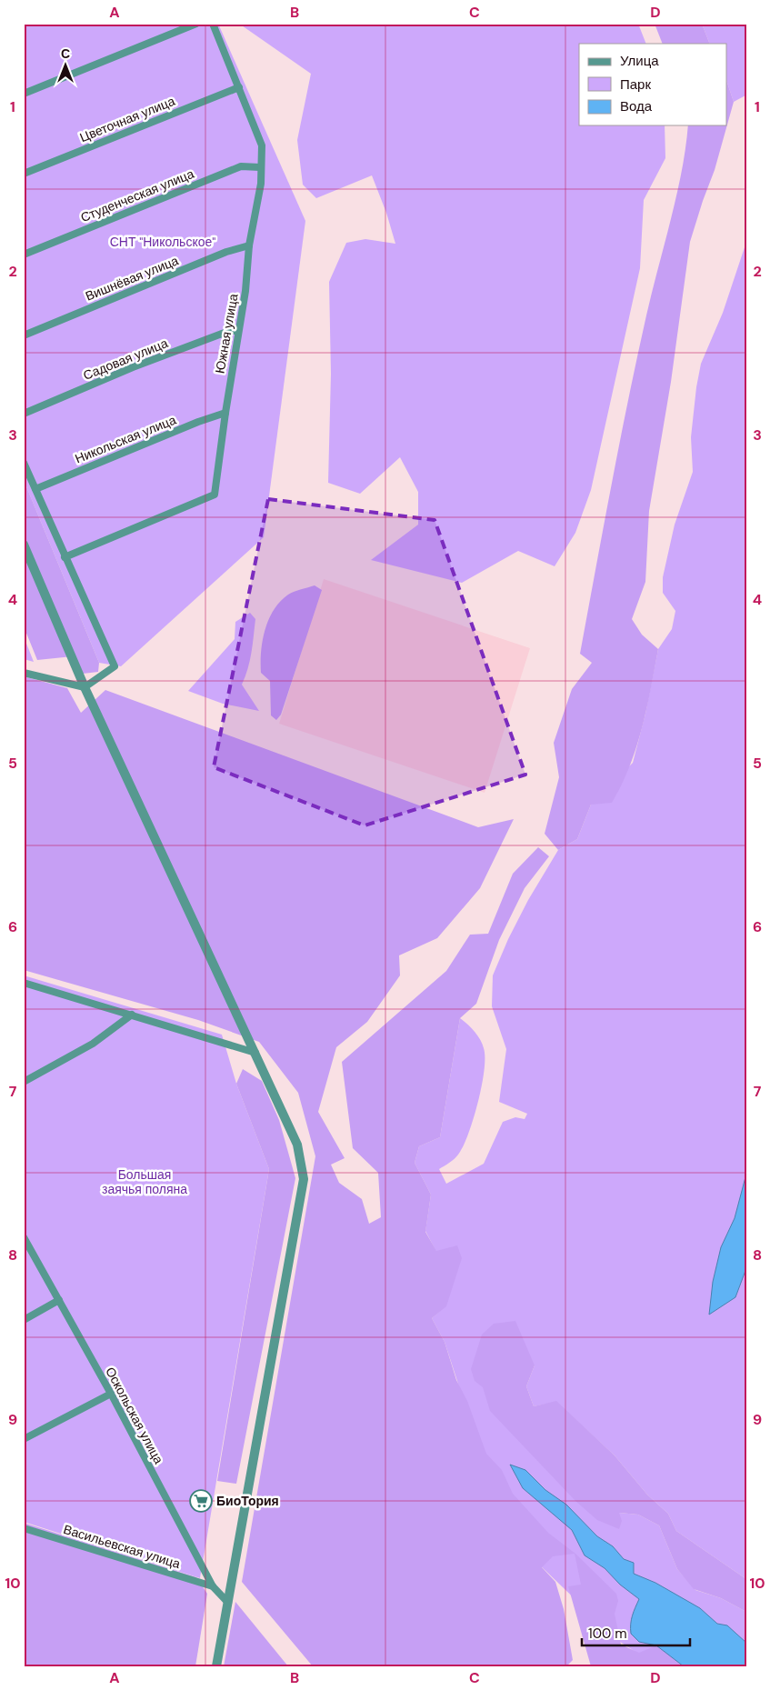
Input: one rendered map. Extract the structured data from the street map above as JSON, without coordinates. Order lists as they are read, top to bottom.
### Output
{
  "streets": {
    "street": [
      "Цветочная улица",
      "Студенческая улица",
      "Вишнёвая улица",
      "Южная улица",
      "Садовая улица",
      "Никольская улица",
      "Оскольская улица",
      "Васильевская улица"
    ]
  },
  "crossings": [
    ["Цветочная улица", "Южная улица"],
    ["Студенческая улица", "Южная улица"],
    ["Вишнёвая улица", "Южная улица"],
    ["Южная улица", "Садовая улица"],
    ["Южная улица", "Никольская улица"],
    ["Оскольская улица", "Васильевская улица"]
  ],
  "parks": ["СНТ \"Никольское\"", "Большая заячья поляна"],
  "places": {
    "supermarket": ["БиоТория"]
  },
  "legend": ["Улица", "Парк", "Вода"],
  "scale_bar": "100 m",
  "north": "top",
  "grid": {
    "columns": [
      "A",
      "B",
      "C",
      "D"
    ],
    "rows": [
      "1",
      "2",
      "3",
      "4",
      "5",
      "6",
      "7",
      "8",
      "9",
      "10"
    ]
  }
}
